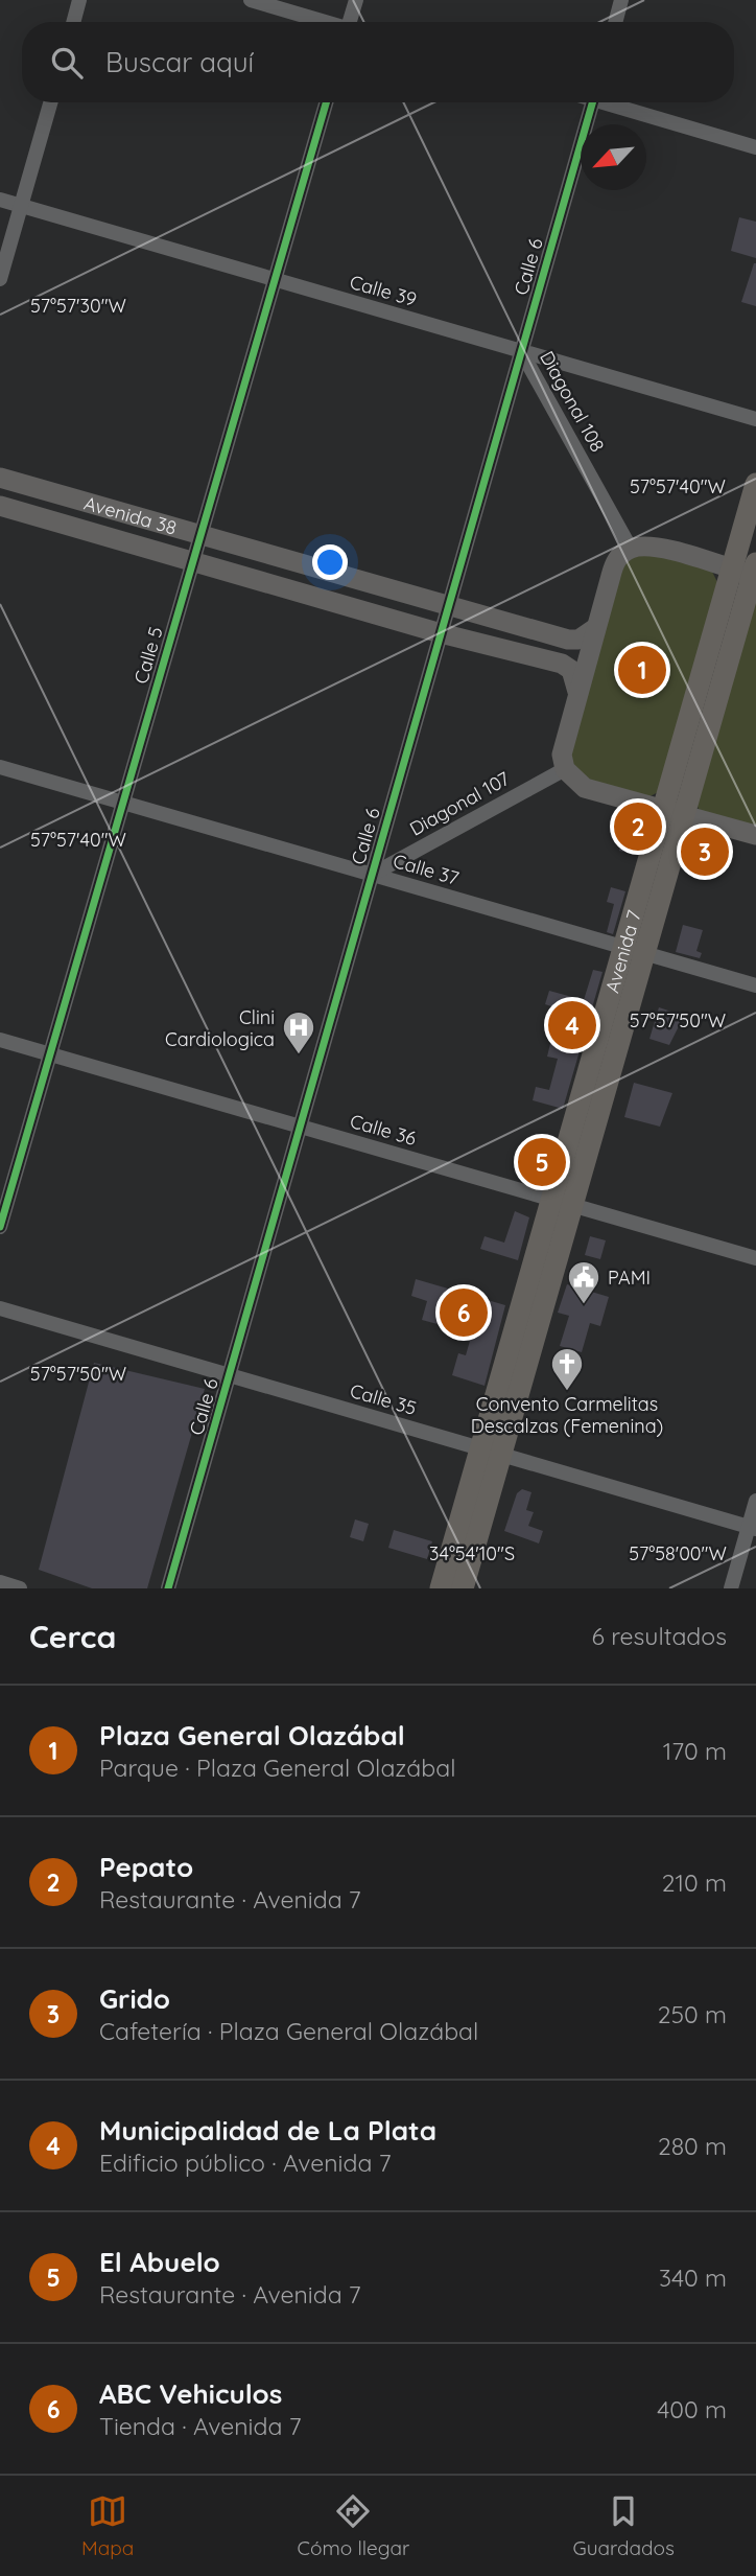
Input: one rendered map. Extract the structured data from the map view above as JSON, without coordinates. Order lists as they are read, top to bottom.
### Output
{
  "streets": {
    "main road": ["Avenida 38", "Avenida 7"],
    "street": [
      "Calle 6",
      "Calle 39",
      "Diagonal 108",
      "Calle 5",
      "Diagonal 107",
      "Calle 37",
      "Calle 36",
      "Calle 35"
    ]
  },
  "crossings": [
    ["Calle 6", "Calle 39"],
    ["Calle 6", "Diagonal 108"],
    ["Calle 6", "Avenida 38"],
    ["Calle 6", "Diagonal 107"],
    ["Calle 6", "Calle 37"],
    ["Calle 6", "Calle 36"],
    ["Calle 6", "Calle 35"],
    ["Calle 39", "Diagonal 108"],
    ["Calle 39", "Calle 5"],
    ["Avenida 38", "Calle 5"],
    ["Calle 5", "Calle 37"],
    ["Calle 5", "Calle 36"],
    ["Diagonal 107", "Calle 37"],
    ["Calle 37", "Avenida 7"],
    ["Avenida 7", "Calle 36"],
    ["Avenida 7", "Calle 35"]
  ],
  "places": {
    "hospital": ["Clini Cardiologica"],
    "public building": ["PAMI"],
    "church": ["Convento Carmelitas Descalzas (Femenina)"]
  },
  "north": "bottom left",
  "page": {
    "search": "Buscar aquí",
    "pins": [
      "1",
      "2",
      "3",
      "4",
      "5",
      "6"
    ],
    "heading": ["Cerca", "6 resultados"],
    "list": [
      {
        "mark": "1",
        "name": "Plaza General Olazábal",
        "note": "Parque · Plaza General Olazábal",
        "value": "170 m"
      },
      {
        "mark": "2",
        "name": "Pepato",
        "note": "Restaurante · Avenida 7",
        "value": "210 m"
      },
      {
        "mark": "3",
        "name": "Grido",
        "note": "Cafetería · Plaza General Olazábal",
        "value": "250 m"
      },
      {
        "mark": "4",
        "name": "Municipalidad de La Plata",
        "note": "Edificio público · Avenida 7",
        "value": "280 m"
      },
      {
        "mark": "5",
        "name": "El Abuelo",
        "note": "Restaurante · Avenida 7",
        "value": "340 m"
      },
      {
        "mark": "6",
        "name": "ABC Vehiculos",
        "note": "Tienda · Avenida 7",
        "value": "400 m"
      }
    ],
    "nav": ["Mapa", "Cómo llegar", "Guardados"]
  },
  "coordinates": [
    "57°57'30\"W",
    "57°57'40\"W",
    "57°57'50\"W",
    "34°54'10\"S",
    "57°58'00\"W"
  ]
}
